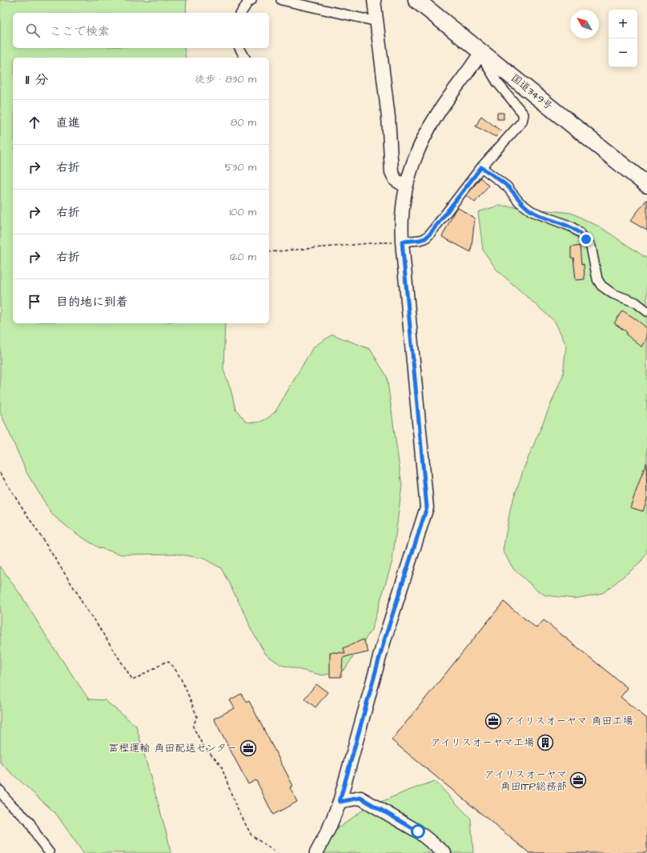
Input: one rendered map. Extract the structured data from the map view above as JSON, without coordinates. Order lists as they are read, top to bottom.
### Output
{
  "streets": {
    "highway": ["国道349号"]
  },
  "places": {
    "office": ["アイリスオーヤマ 角田工場", "冨樫運輸 角田配送センター", "アイリスオーヤマ 角田ITP総務部"],
    "building": ["アイリスオーヤマ工場"]
  },
  "north": "top left",
  "page": {
    "map_buttons": ["+", "−"],
    "search": "ここで検索",
    "heading": ["11 分", "徒歩 · 830 m"],
    "list": [
      ["直進", "80 m"],
      ["右折", "530 m"],
      ["右折", "100 m"],
      ["右折", "120 m"],
      "目的地に到着"
    ]
  }
}
